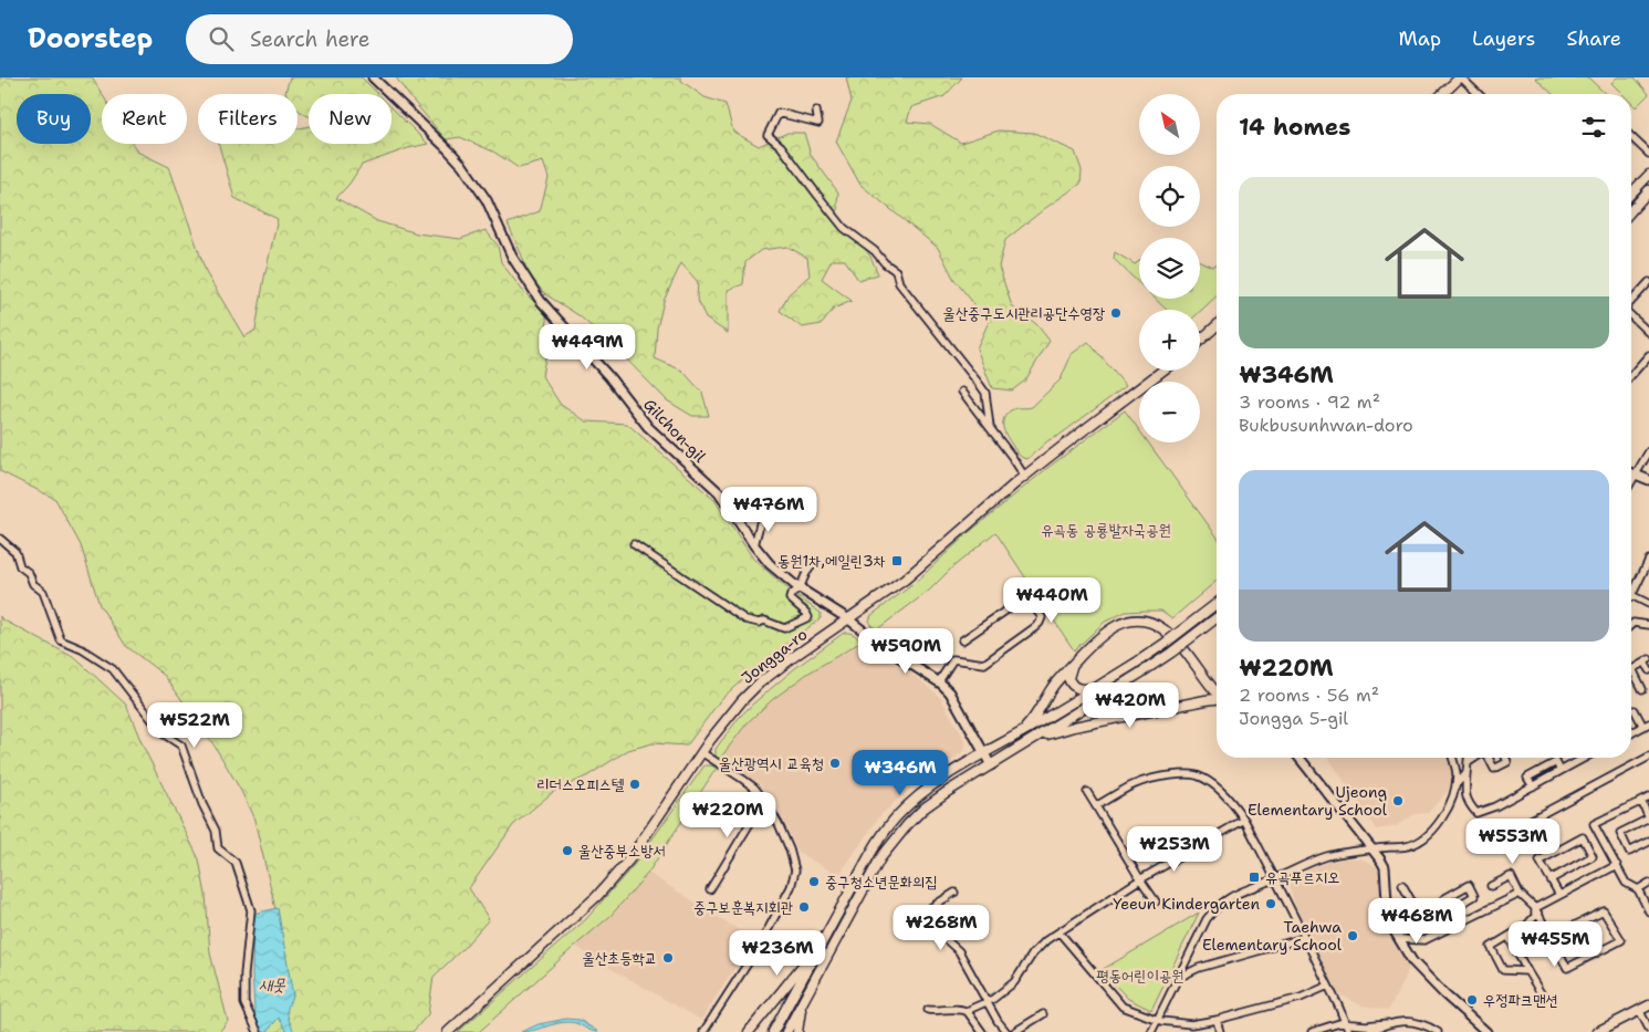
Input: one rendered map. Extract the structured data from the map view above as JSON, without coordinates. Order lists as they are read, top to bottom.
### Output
{
  "streets": {
    "main road": ["Jongga-ro"],
    "street": ["Gilchon-gil"]
  },
  "crossings": [
    ["Gilchon-gil", "Jongga-ro"]
  ],
  "water": ["새못"],
  "parks": ["유곡동 공룡발자국공원", "평동어린이공원"],
  "places": {
    "other": [
      "울산중구도시관리공단수영장",
      "울산광역시 교육청",
      "리더스오피스텔",
      "Ujeong Elementary School",
      "울산중부소방서",
      "중구청소년문화의집",
      "Yeeun Kindergarten",
      "중구보훈복지회관",
      "Taehwa Elementary School",
      "울산초등학교",
      "우정파크맨션"
    ],
    "transit": ["동원1차,에일린3차", "유곡푸르지오"]
  },
  "north": "top left",
  "page": {
    "header": "Doorstep",
    "search": "Search here",
    "nav": ["Map", "Layers", "Share"],
    "map_buttons": ["+", "−"],
    "chip": [
      "Buy",
      "Rent",
      "Filters",
      "New"
    ],
    "heading": "14 homes",
    "list": [
      {
        "name": "₩346M",
        "note": "3 rooms · 92 m² · Bukbusunhwan-doro"
      },
      {
        "name": "₩220M",
        "note": "2 rooms · 56 m² · Jongga 5-gil"
      }
    ],
    "price": [
      "₩449M",
      "₩476M",
      "₩440M",
      "₩590M",
      "₩420M",
      "₩522M",
      "₩346M",
      "₩220M",
      "₩553M",
      "₩253M",
      "₩468M",
      "₩268M",
      "₩455M",
      "₩236M"
    ]
  }
}
